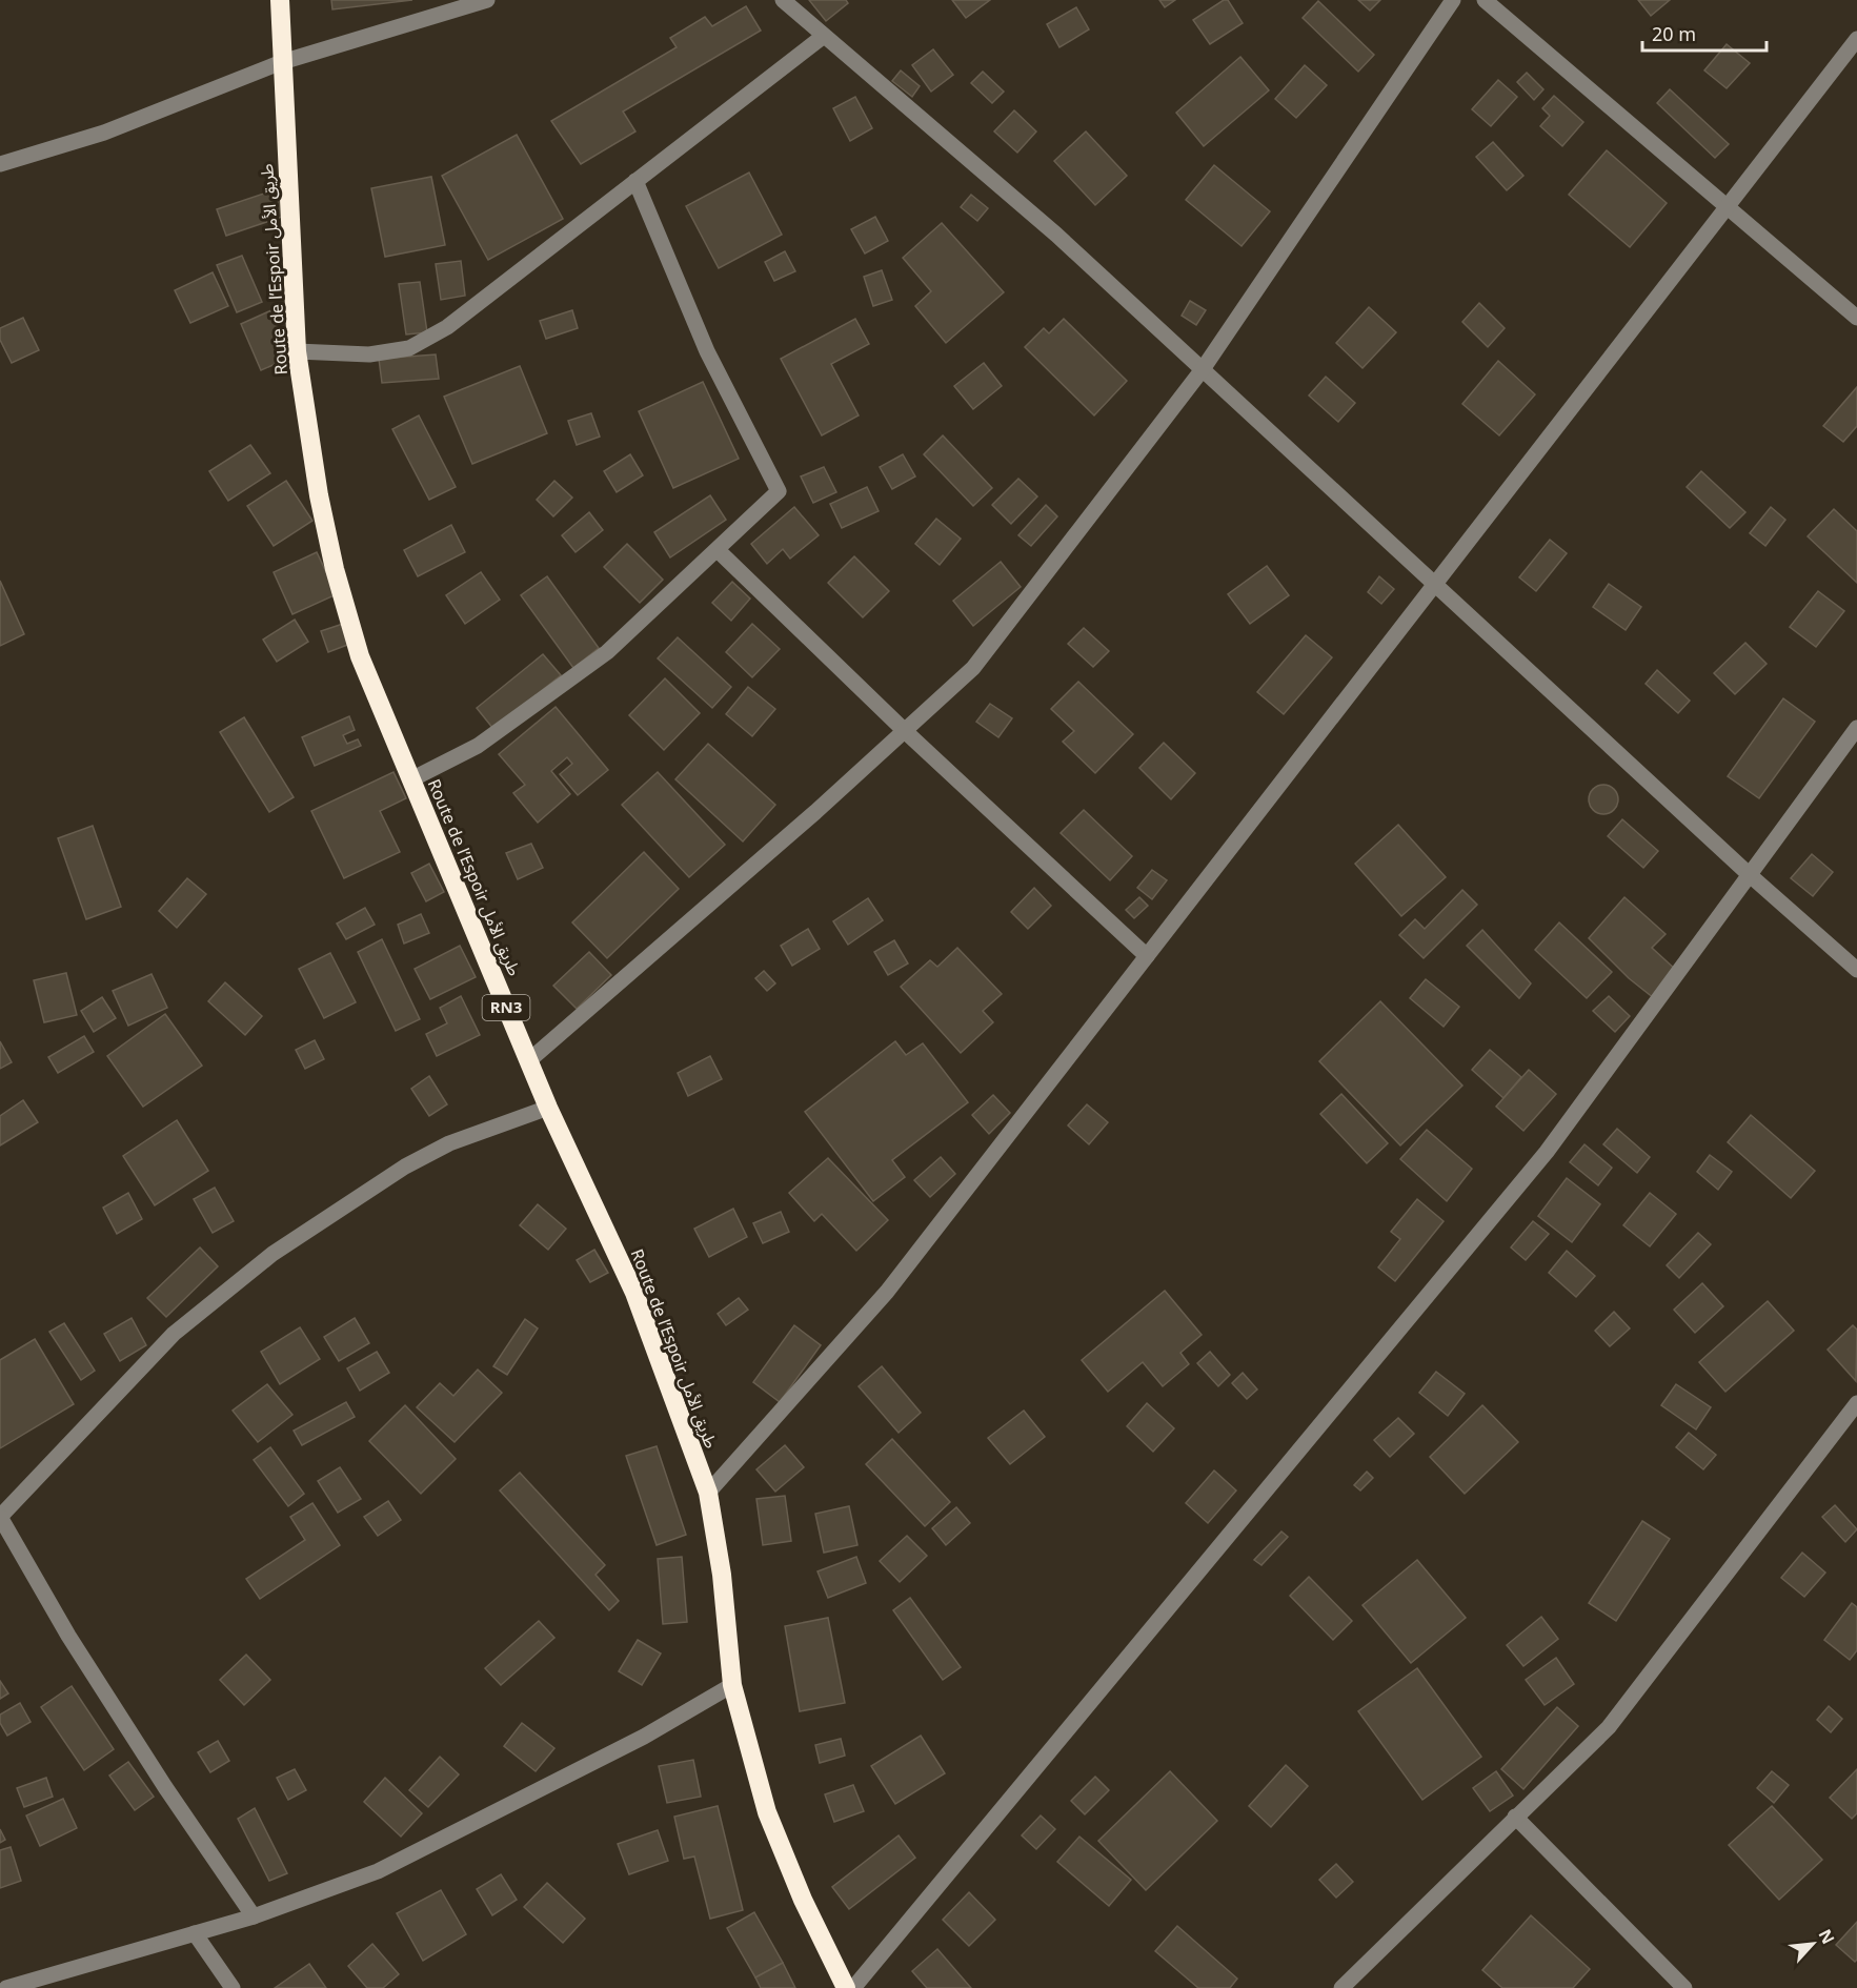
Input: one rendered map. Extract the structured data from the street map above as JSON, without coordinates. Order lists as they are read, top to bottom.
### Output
{
  "streets": {
    "highway": ["Route de l’Espoir طريق الأمل", "RN3"]
  },
  "scale_bar": "20 m",
  "north": "top right"
}
